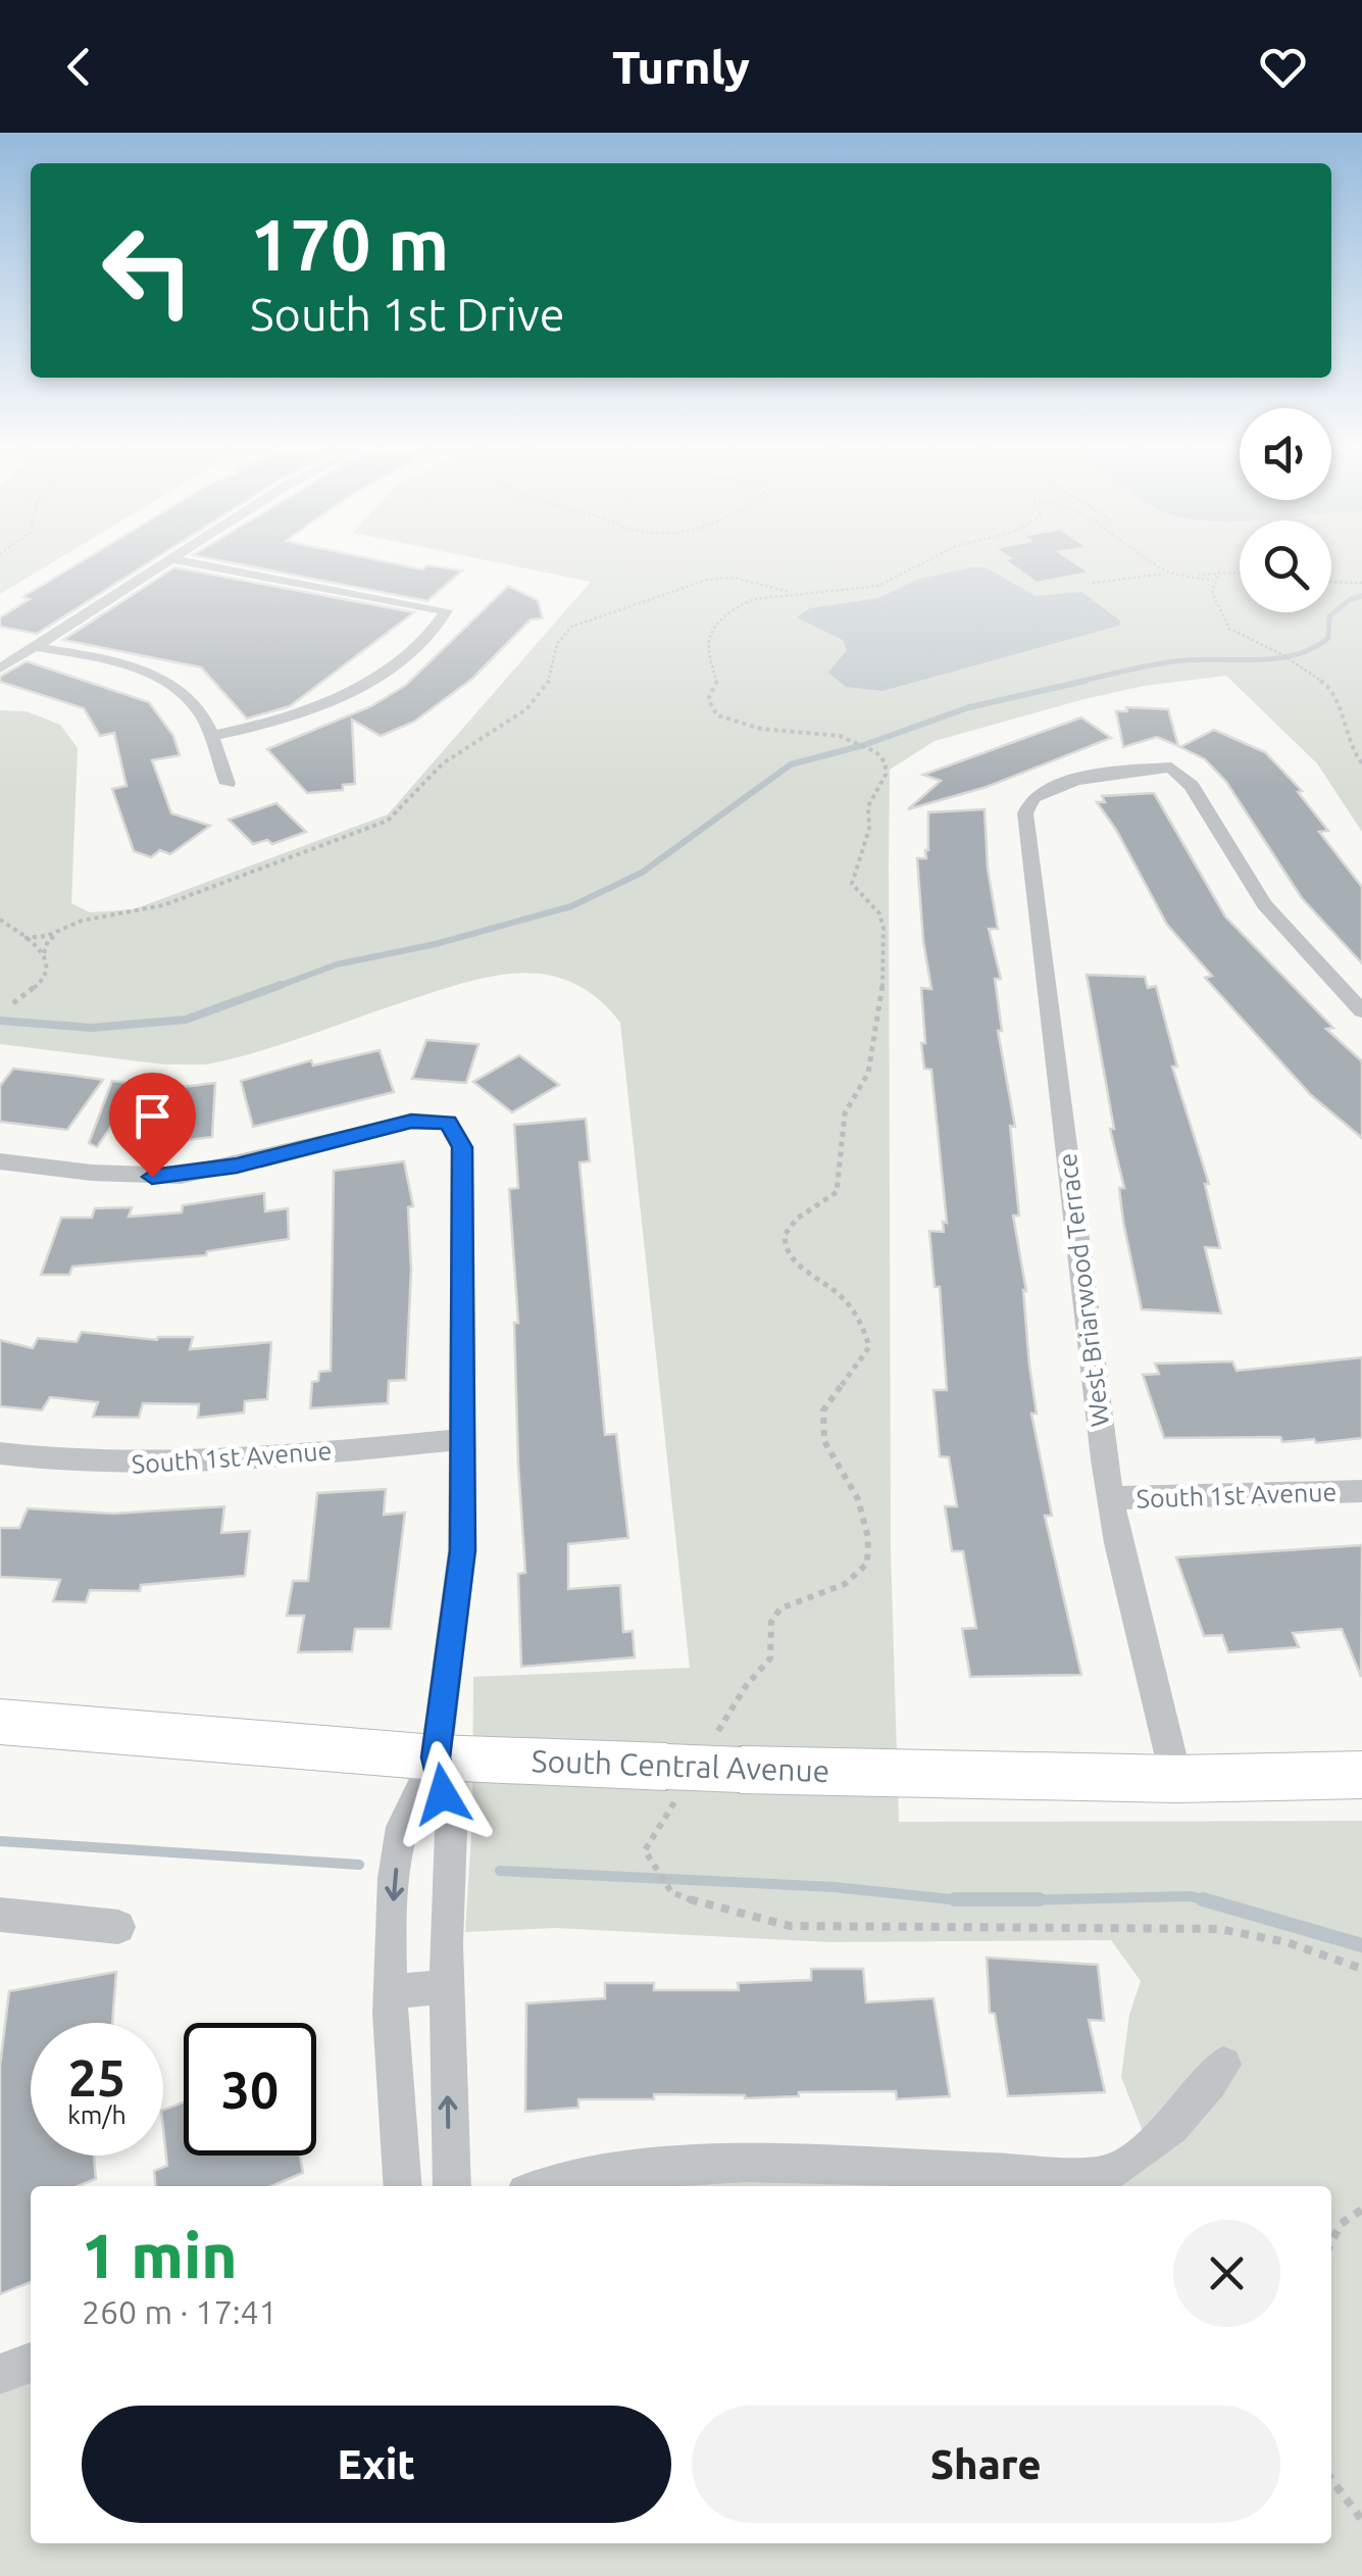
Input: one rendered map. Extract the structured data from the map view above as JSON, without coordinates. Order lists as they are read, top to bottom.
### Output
{
  "streets": {
    "street": ["West Briarwood Terrace", "South 1st Avenue", "South Central Avenue"]
  },
  "crossings": [
    ["West Briarwood Terrace", "South 1st Avenue"],
    ["West Briarwood Terrace", "South Central Avenue"]
  ],
  "page": {
    "header": "Turnly",
    "turn": ["170 m", "South 1st Drive"],
    "speed": "25 km/h",
    "limit": "30",
    "heading": ["1 min", "260 m · 17:41"],
    "buttons": ["Exit", "Share"]
  }
}
